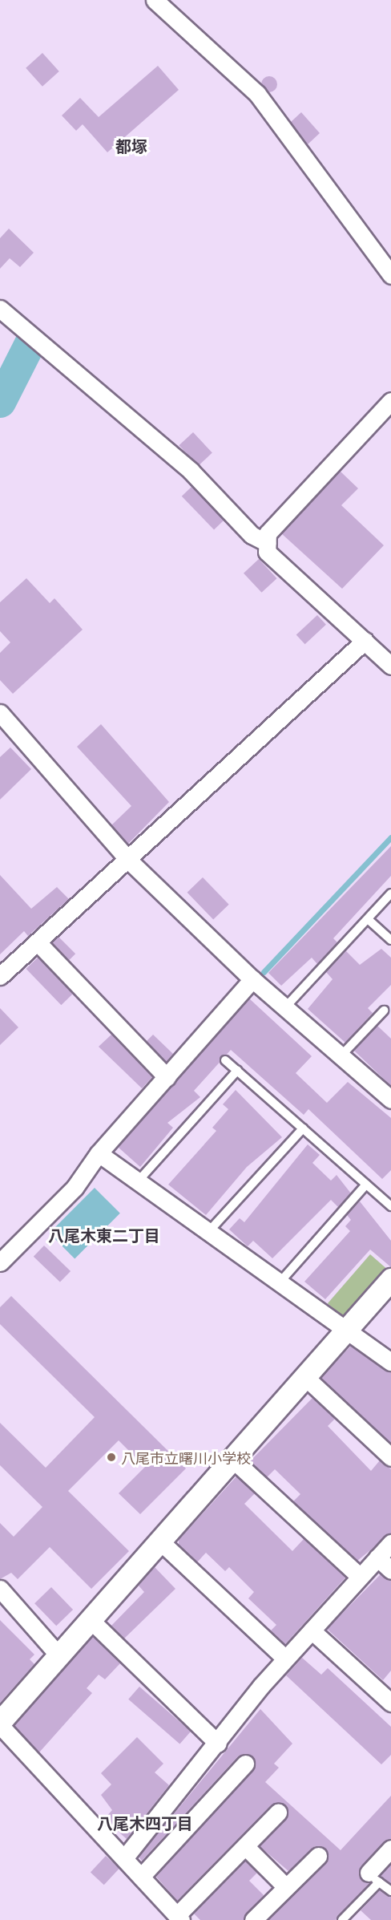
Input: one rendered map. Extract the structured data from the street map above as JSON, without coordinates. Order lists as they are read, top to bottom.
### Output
{
  "districts": ["都塚", "八尾木東二丁目", "八尾木四丁目"],
  "places": ["八尾市立曙川小学校"]
}
